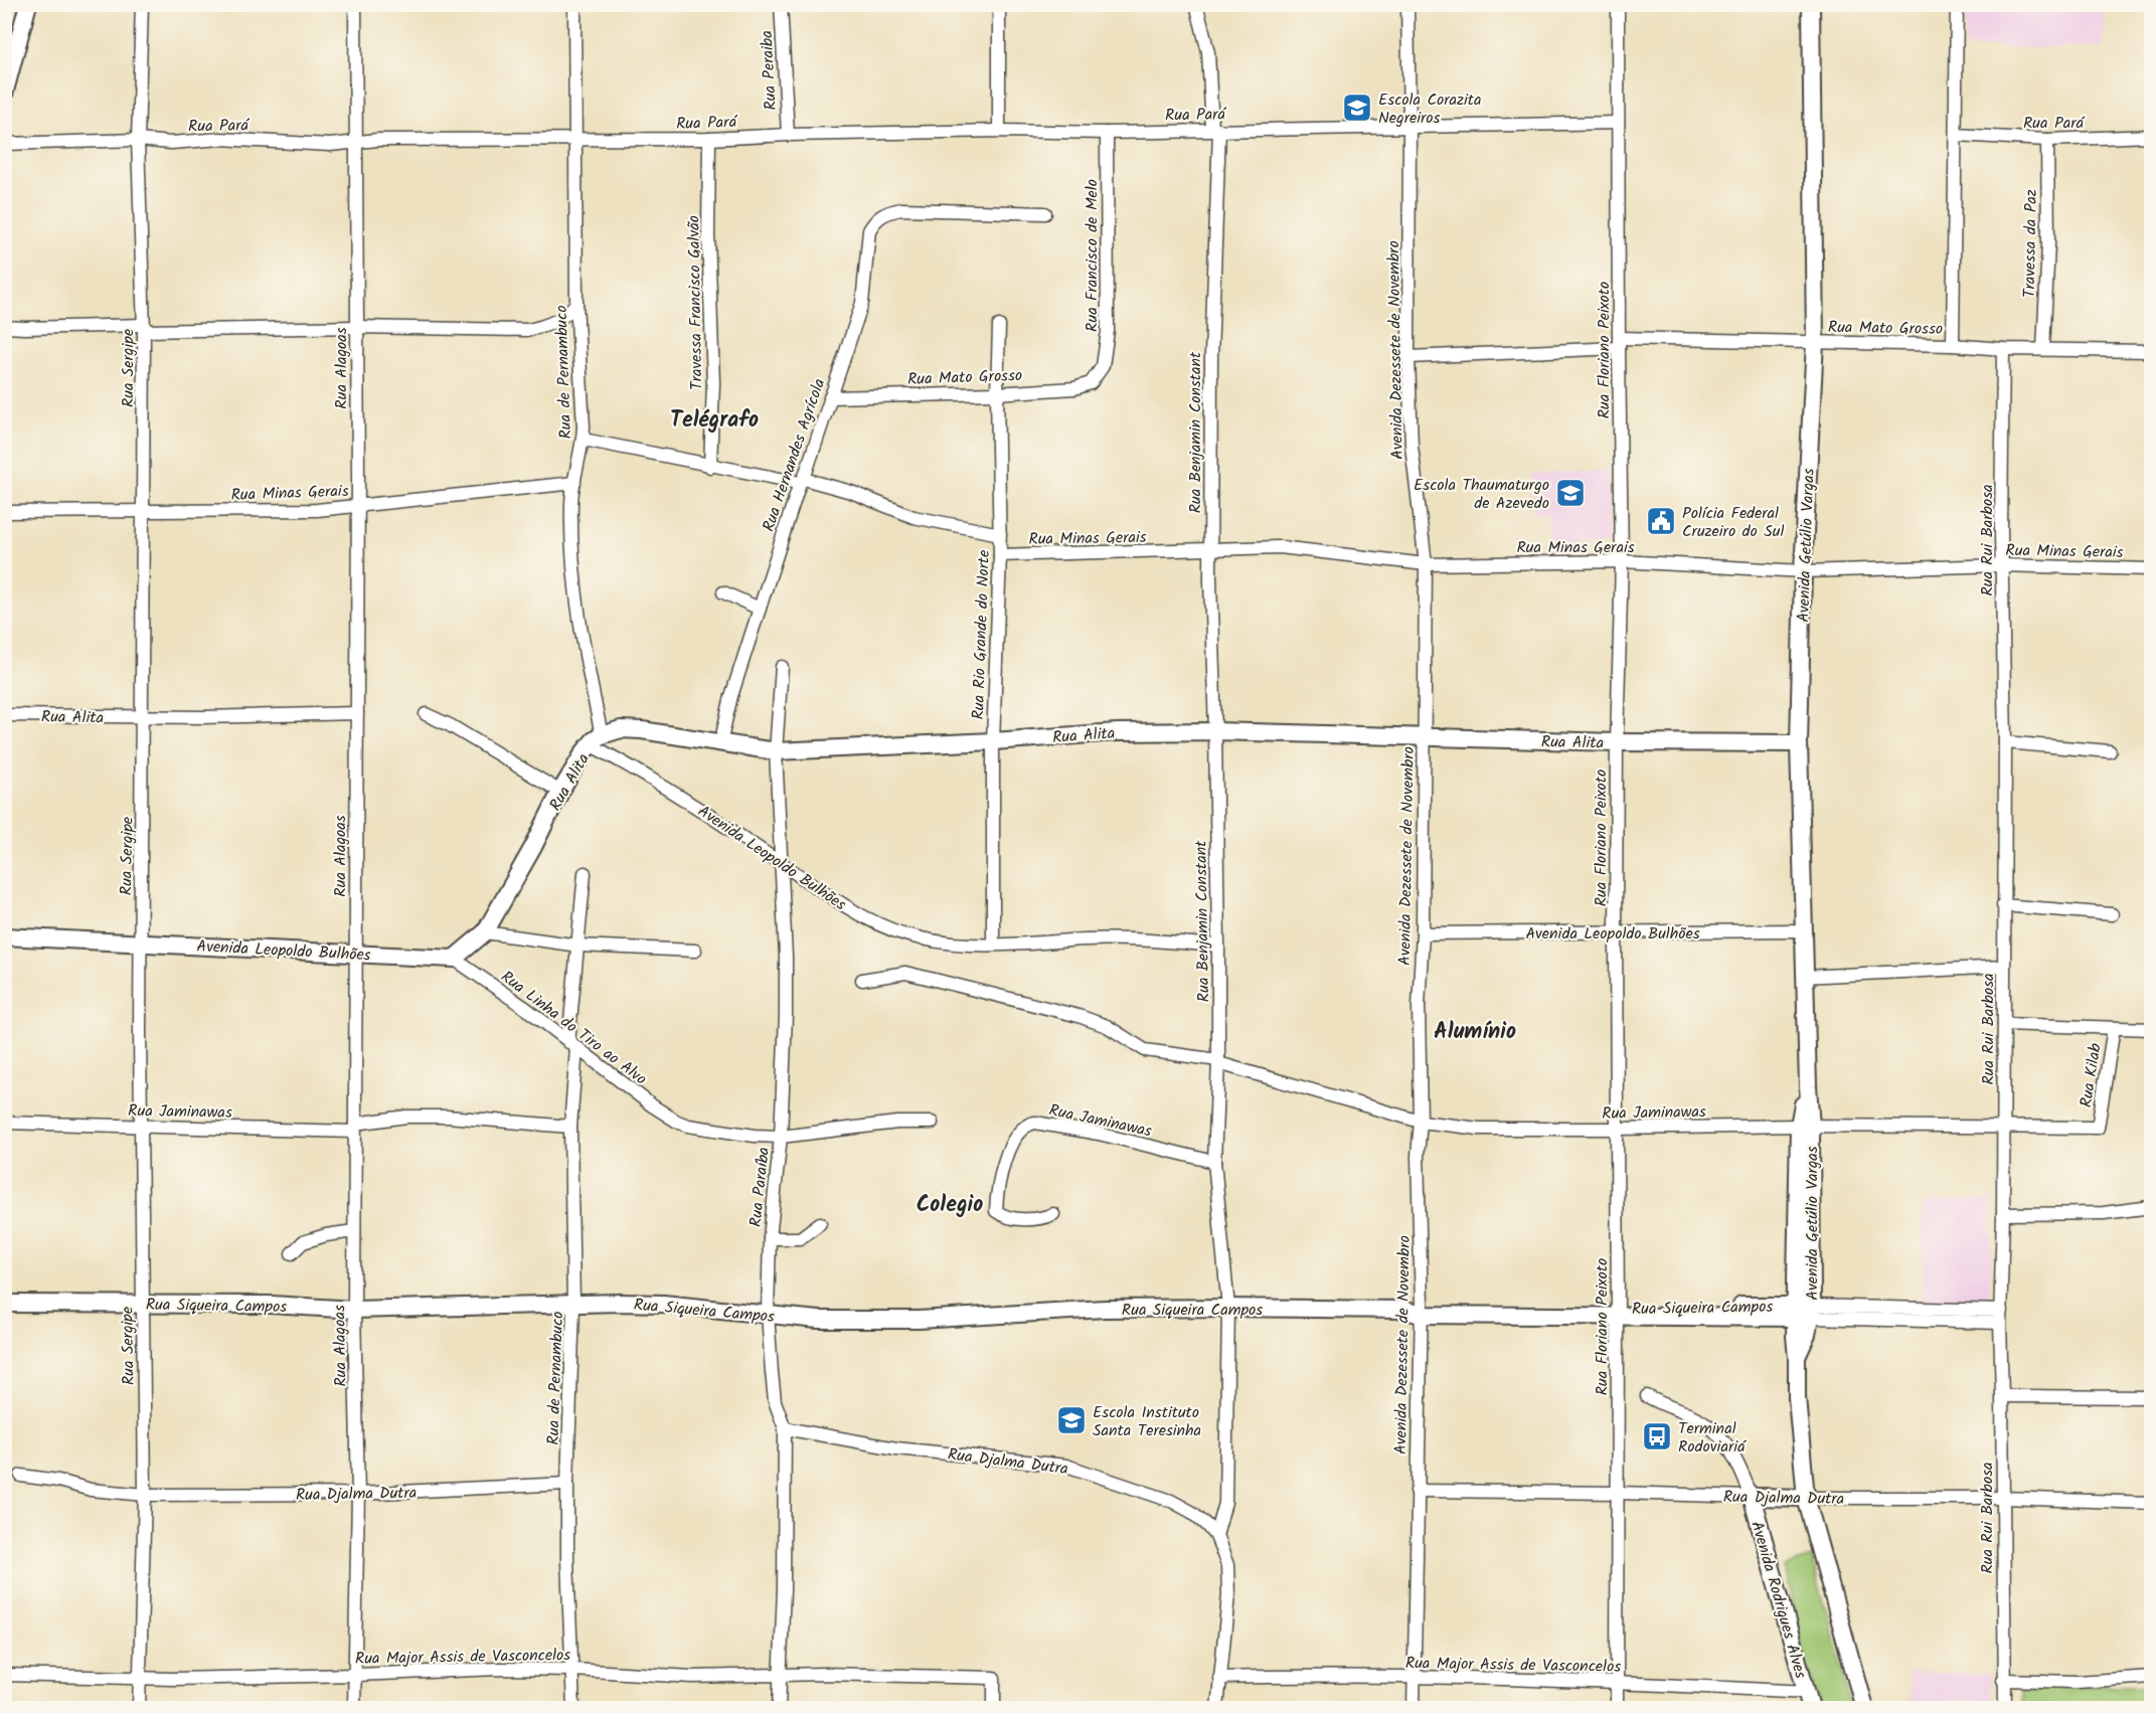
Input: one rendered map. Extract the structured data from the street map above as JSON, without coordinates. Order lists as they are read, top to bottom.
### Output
{
  "streets": {
    "street": [
      "Rua Peraiba",
      "Rua Pará",
      "Travessa da Paz",
      "Rua Francisco de Melo",
      "Travessa Francisco Galvão",
      "Rua Mato Grosso",
      "Avenida Dezessete de Novembro",
      "Rua Floriano Peixoto",
      "Rua Sergipe",
      "Rua Alagoas",
      "Rua de Pernambuco",
      "Rua Benjamin Constant",
      "Rua Hernandes Agrícola",
      "Rua Minas Gerais",
      "Rua Rui Barbosa",
      "Avenida Getúlio Vargas",
      "Rua Rio Grande do Norte",
      "Rua Alita",
      "Avenida Leopoldo Bulhões",
      "Rua Linha do Tiro ao Alvo",
      "Rua Kilab",
      "Rua Jaminawas",
      "Rua Paraíba",
      "Rua Siqueira Campos",
      "Rua Djalma Dutra",
      "Avenida Rodrigues Alves",
      "Rua Major Assis de Vasconcelos"
    ]
  },
  "crossings": [
    ["Rua Peraiba", "Rua Pará"],
    ["Rua Pará", "Travessa da Paz"],
    ["Rua Pará", "Rua Francisco de Melo"],
    ["Rua Pará", "Travessa Francisco Galvão"],
    ["Rua Pará", "Avenida Dezessete de Novembro"],
    ["Rua Pará", "Rua Floriano Peixoto"],
    ["Rua Pará", "Rua Sergipe"],
    ["Rua Pará", "Rua Alagoas"],
    ["Rua Pará", "Rua de Pernambuco"],
    ["Rua Pará", "Rua Benjamin Constant"],
    ["Travessa da Paz", "Rua Mato Grosso"],
    ["Rua Francisco de Melo", "Rua Mato Grosso"],
    ["Rua Mato Grosso", "Avenida Dezessete de Novembro"],
    ["Rua Mato Grosso", "Rua Floriano Peixoto"],
    ["Rua Mato Grosso", "Rua Hernandes Agrícola"],
    ["Rua Mato Grosso", "Rua Rui Barbosa"],
    ["Rua Mato Grosso", "Avenida Getúlio Vargas"],
    ["Rua Mato Grosso", "Rua Rio Grande do Norte"],
    ["Avenida Dezessete de Novembro", "Rua Minas Gerais"],
    ["Avenida Dezessete de Novembro", "Rua Alita"],
    ["Avenida Dezessete de Novembro", "Avenida Leopoldo Bulhões"],
    ["Avenida Dezessete de Novembro", "Rua Jaminawas"],
    ["Avenida Dezessete de Novembro", "Rua Siqueira Campos"],
    ["Avenida Dezessete de Novembro", "Rua Djalma Dutra"],
    ["Avenida Dezessete de Novembro", "Rua Major Assis de Vasconcelos"],
    ["Rua Floriano Peixoto", "Rua Minas Gerais"],
    ["Rua Floriano Peixoto", "Rua Alita"],
    ["Rua Floriano Peixoto", "Avenida Leopoldo Bulhões"],
    ["Rua Floriano Peixoto", "Rua Jaminawas"],
    ["Rua Floriano Peixoto", "Rua Siqueira Campos"],
    ["Rua Floriano Peixoto", "Rua Djalma Dutra"],
    ["Rua Floriano Peixoto", "Rua Major Assis de Vasconcelos"],
    ["Rua Sergipe", "Rua Minas Gerais"],
    ["Rua Sergipe", "Rua Alita"],
    ["Rua Sergipe", "Avenida Leopoldo Bulhões"],
    ["Rua Sergipe", "Rua Jaminawas"],
    ["Rua Sergipe", "Rua Siqueira Campos"],
    ["Rua Sergipe", "Rua Djalma Dutra"],
    ["Rua Sergipe", "Rua Major Assis de Vasconcelos"],
    ["Rua Alagoas", "Rua Minas Gerais"],
    ["Rua Alagoas", "Rua Alita"],
    ["Rua Alagoas", "Avenida Leopoldo Bulhões"],
    ["Rua Alagoas", "Rua Jaminawas"],
    ["Rua Alagoas", "Rua Siqueira Campos"],
    ["Rua Alagoas", "Rua Djalma Dutra"],
    ["Rua Alagoas", "Rua Major Assis de Vasconcelos"],
    ["Rua de Pernambuco", "Rua Minas Gerais"],
    ["Rua de Pernambuco", "Rua Alita"],
    ["Rua de Pernambuco", "Avenida Leopoldo Bulhões"],
    ["Rua de Pernambuco", "Rua Linha do Tiro ao Alvo"],
    ["Rua de Pernambuco", "Rua Jaminawas"],
    ["Rua de Pernambuco", "Rua Siqueira Campos"],
    ["Rua de Pernambuco", "Rua Djalma Dutra"],
    ["Rua de Pernambuco", "Rua Major Assis de Vasconcelos"],
    ["Rua Benjamin Constant", "Rua Minas Gerais"],
    ["Rua Benjamin Constant", "Rua Alita"],
    ["Rua Benjamin Constant", "Avenida Leopoldo Bulhões"],
    ["Rua Benjamin Constant", "Rua Jaminawas"],
    ["Rua Benjamin Constant", "Rua Siqueira Campos"],
    ["Rua Benjamin Constant", "Rua Djalma Dutra"],
    ["Rua Hernandes Agrícola", "Rua Alita"],
    ["Rua Minas Gerais", "Rua Rui Barbosa"],
    ["Rua Minas Gerais", "Avenida Getúlio Vargas"],
    ["Rua Minas Gerais", "Rua Rio Grande do Norte"],
    ["Rua Rui Barbosa", "Rua Jaminawas"],
    ["Rua Rui Barbosa", "Rua Siqueira Campos"],
    ["Rua Rui Barbosa", "Rua Djalma Dutra"],
    ["Avenida Getúlio Vargas", "Rua Alita"],
    ["Avenida Getúlio Vargas", "Avenida Leopoldo Bulhões"],
    ["Avenida Getúlio Vargas", "Rua Jaminawas"],
    ["Avenida Getúlio Vargas", "Rua Siqueira Campos"],
    ["Avenida Getúlio Vargas", "Rua Djalma Dutra"],
    ["Rua Rio Grande do Norte", "Rua Alita"],
    ["Rua Rio Grande do Norte", "Avenida Leopoldo Bulhões"],
    ["Rua Alita", "Avenida Leopoldo Bulhões"],
    ["Rua Alita", "Rua Paraíba"],
    ["Avenida Leopoldo Bulhões", "Rua Linha do Tiro ao Alvo"],
    ["Avenida Leopoldo Bulhões", "Rua Paraíba"],
    ["Rua Linha do Tiro ao Alvo", "Rua Paraíba"],
    ["Rua Kilab", "Rua Jaminawas"],
    ["Rua Paraíba", "Rua Siqueira Campos"],
    ["Rua Paraíba", "Rua Djalma Dutra"],
    ["Rua Paraíba", "Rua Major Assis de Vasconcelos"],
    ["Rua Djalma Dutra", "Avenida Rodrigues Alves"],
    ["Avenida Rodrigues Alves", "Rua Major Assis de Vasconcelos"]
  ],
  "districts": ["Telégrafo", "Alumínio", "Colegio"],
  "places": {
    "school or university": ["Escola Corazita Negreiros", "Escola Thaumaturgo de Azevedo", "Escola Instituto Santa Teresinha"],
    "public building": ["Polícia Federal Cruzeiro do Sul"],
    "bus stop": ["Terminal Rodoviariá"]
  }
}
